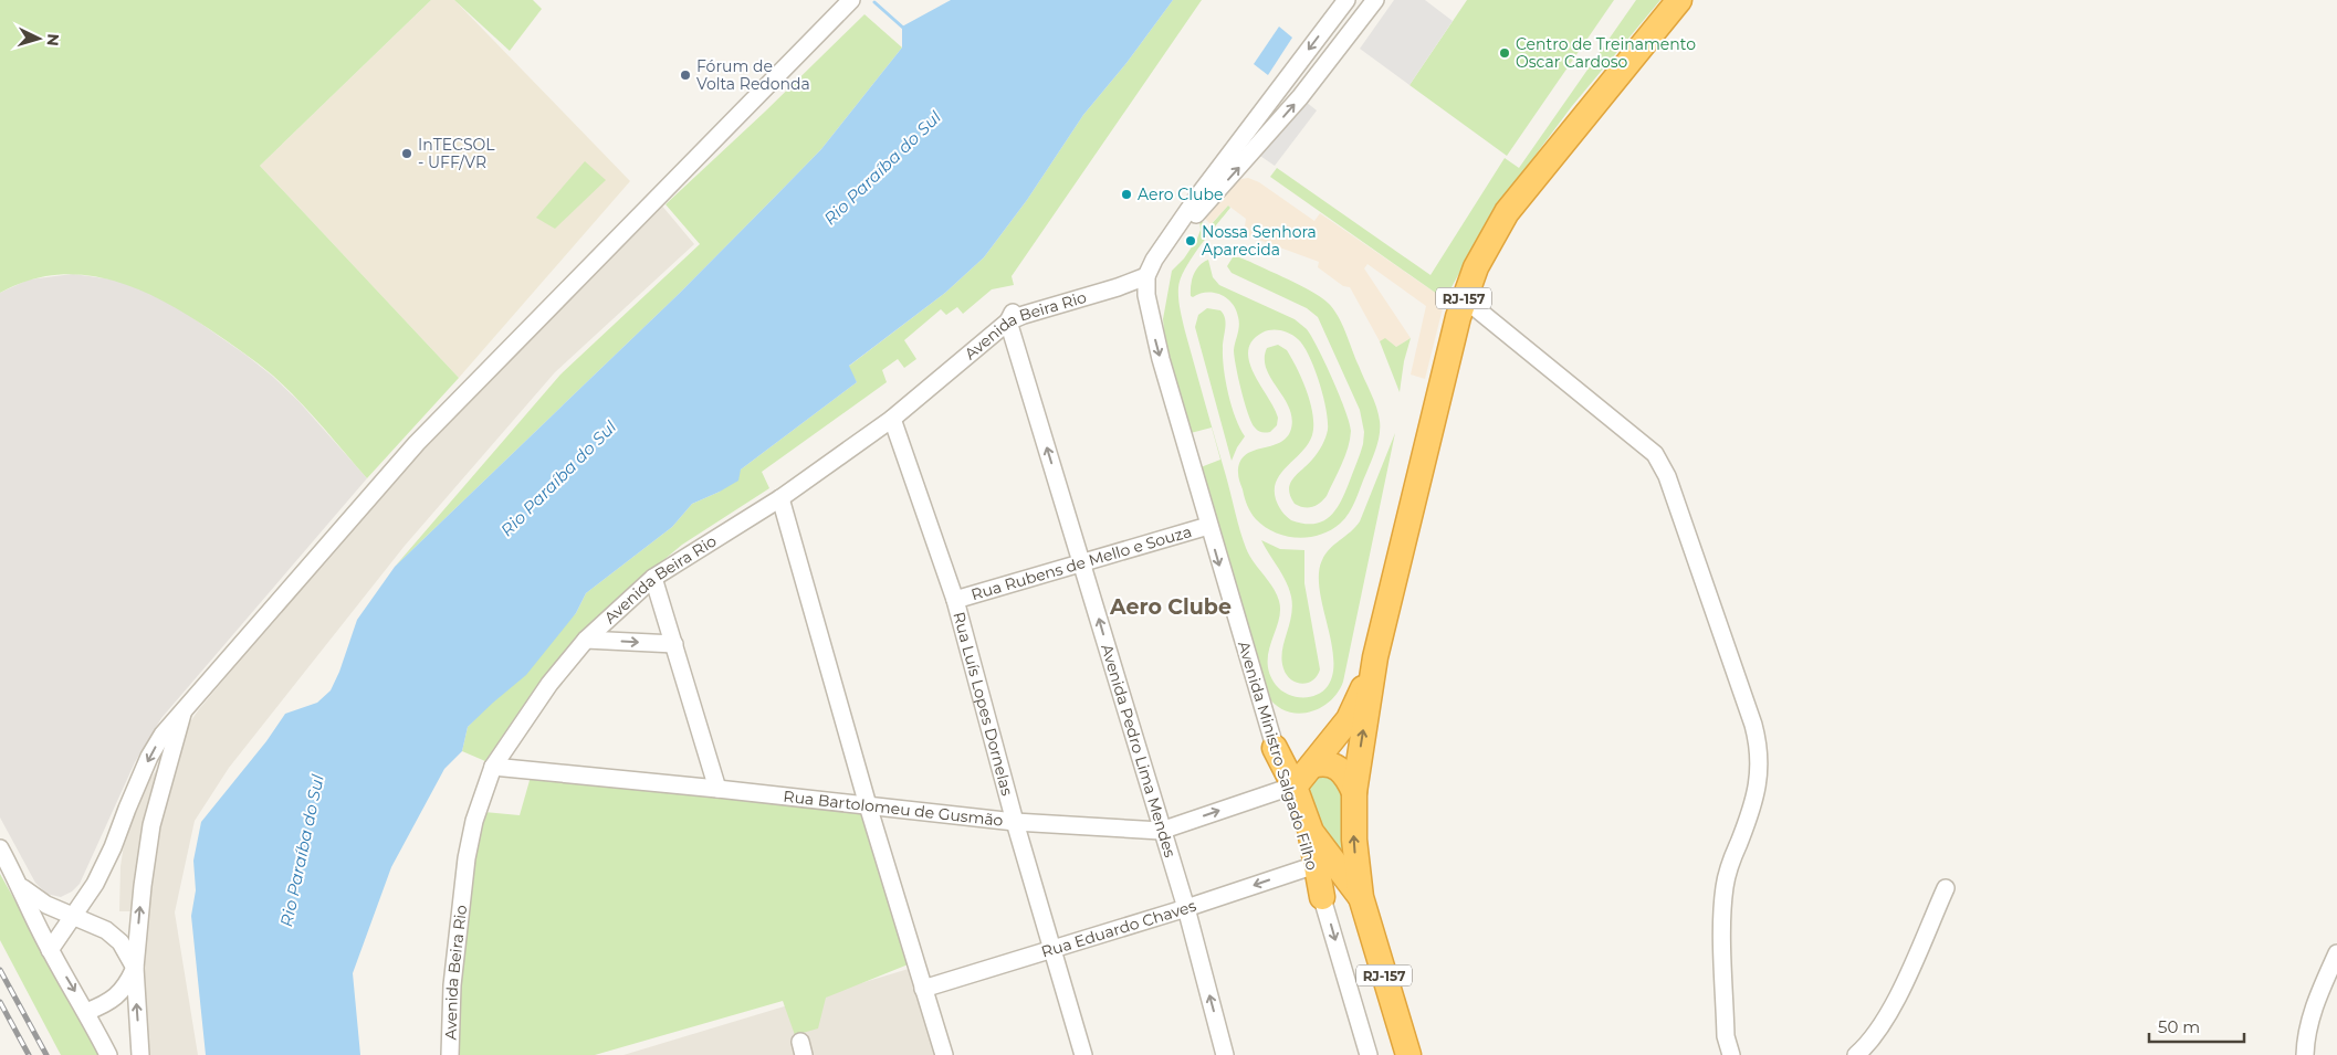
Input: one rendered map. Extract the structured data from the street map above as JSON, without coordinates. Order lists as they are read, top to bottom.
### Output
{
  "streets": {
    "highway": ["RJ-157"],
    "street": [
      "Avenida Beira Rio",
      "Rua Rubens de Mello e Souza",
      "Rua Luís Lopes Dornelas",
      "Avenida Pedro Lima Mendes",
      "Avenida Ministro Salgado Filho",
      "Rua Bartolomeu de Gusmão",
      "Rua Eduardo Chaves"
    ]
  },
  "crossings": [
    ["Avenida Beira Rio", "Rua Luís Lopes Dornelas"],
    ["Avenida Beira Rio", "Avenida Pedro Lima Mendes"],
    ["Avenida Beira Rio", "Avenida Ministro Salgado Filho"],
    ["Avenida Beira Rio", "Rua Bartolomeu de Gusmão"],
    ["Rua Rubens de Mello e Souza", "Rua Luís Lopes Dornelas"],
    ["Rua Rubens de Mello e Souza", "Avenida Pedro Lima Mendes"],
    ["Rua Rubens de Mello e Souza", "Avenida Ministro Salgado Filho"],
    ["Rua Luís Lopes Dornelas", "Rua Bartolomeu de Gusmão"],
    ["Rua Luís Lopes Dornelas", "Rua Eduardo Chaves"],
    ["Avenida Pedro Lima Mendes", "Rua Bartolomeu de Gusmão"],
    ["Avenida Pedro Lima Mendes", "Rua Eduardo Chaves"],
    ["Avenida Ministro Salgado Filho", "Rua Bartolomeu de Gusmão"],
    ["Avenida Ministro Salgado Filho", "Rua Eduardo Chaves"]
  ],
  "one_way": ["Avenida Pedro Lima Mendes", "Avenida Ministro Salgado Filho"],
  "districts": ["Aero Clube"],
  "water": ["Rio Paraíba do Sul"],
  "places": [
    "Centro de Treinamento Oscar Cardoso",
    "Fórum de Volta Redonda",
    "InTECSOL - UFF/VR",
    "Aero Clube",
    "Nossa Senhora Aparecida"
  ],
  "scale_bar": "50 m",
  "north": "right"
}
